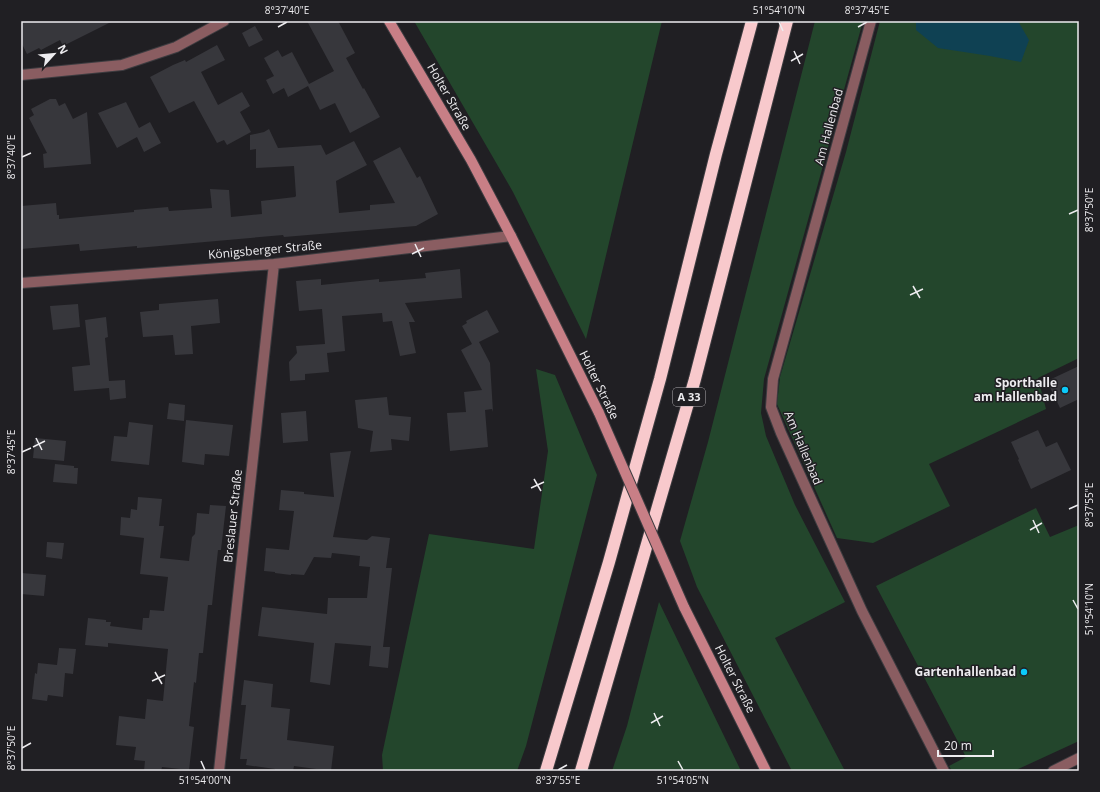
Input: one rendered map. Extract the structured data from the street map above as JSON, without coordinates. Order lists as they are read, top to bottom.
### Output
{
  "streets": {
    "highway": ["A 33"],
    "street": [
      "Holter Straße",
      "Am Hallenbad",
      "Königsberger Straße",
      "Breslauer Straße"
    ]
  },
  "crossings": [
    ["Holter Straße", "Königsberger Straße"],
    ["Königsberger Straße", "Breslauer Straße"]
  ],
  "places": ["Sporthalle am Hallenbad", "Gartenhallenbad"],
  "scale_bar": "20 m",
  "north": "top right",
  "coordinates": [
    "8°37'40\"E",
    "51°54'10\"N",
    "8°37'45\"E",
    "8°37'50\"E",
    "8°37'55\"E",
    "51°54'00\"N",
    "51°54'05\"N"
  ]
}
